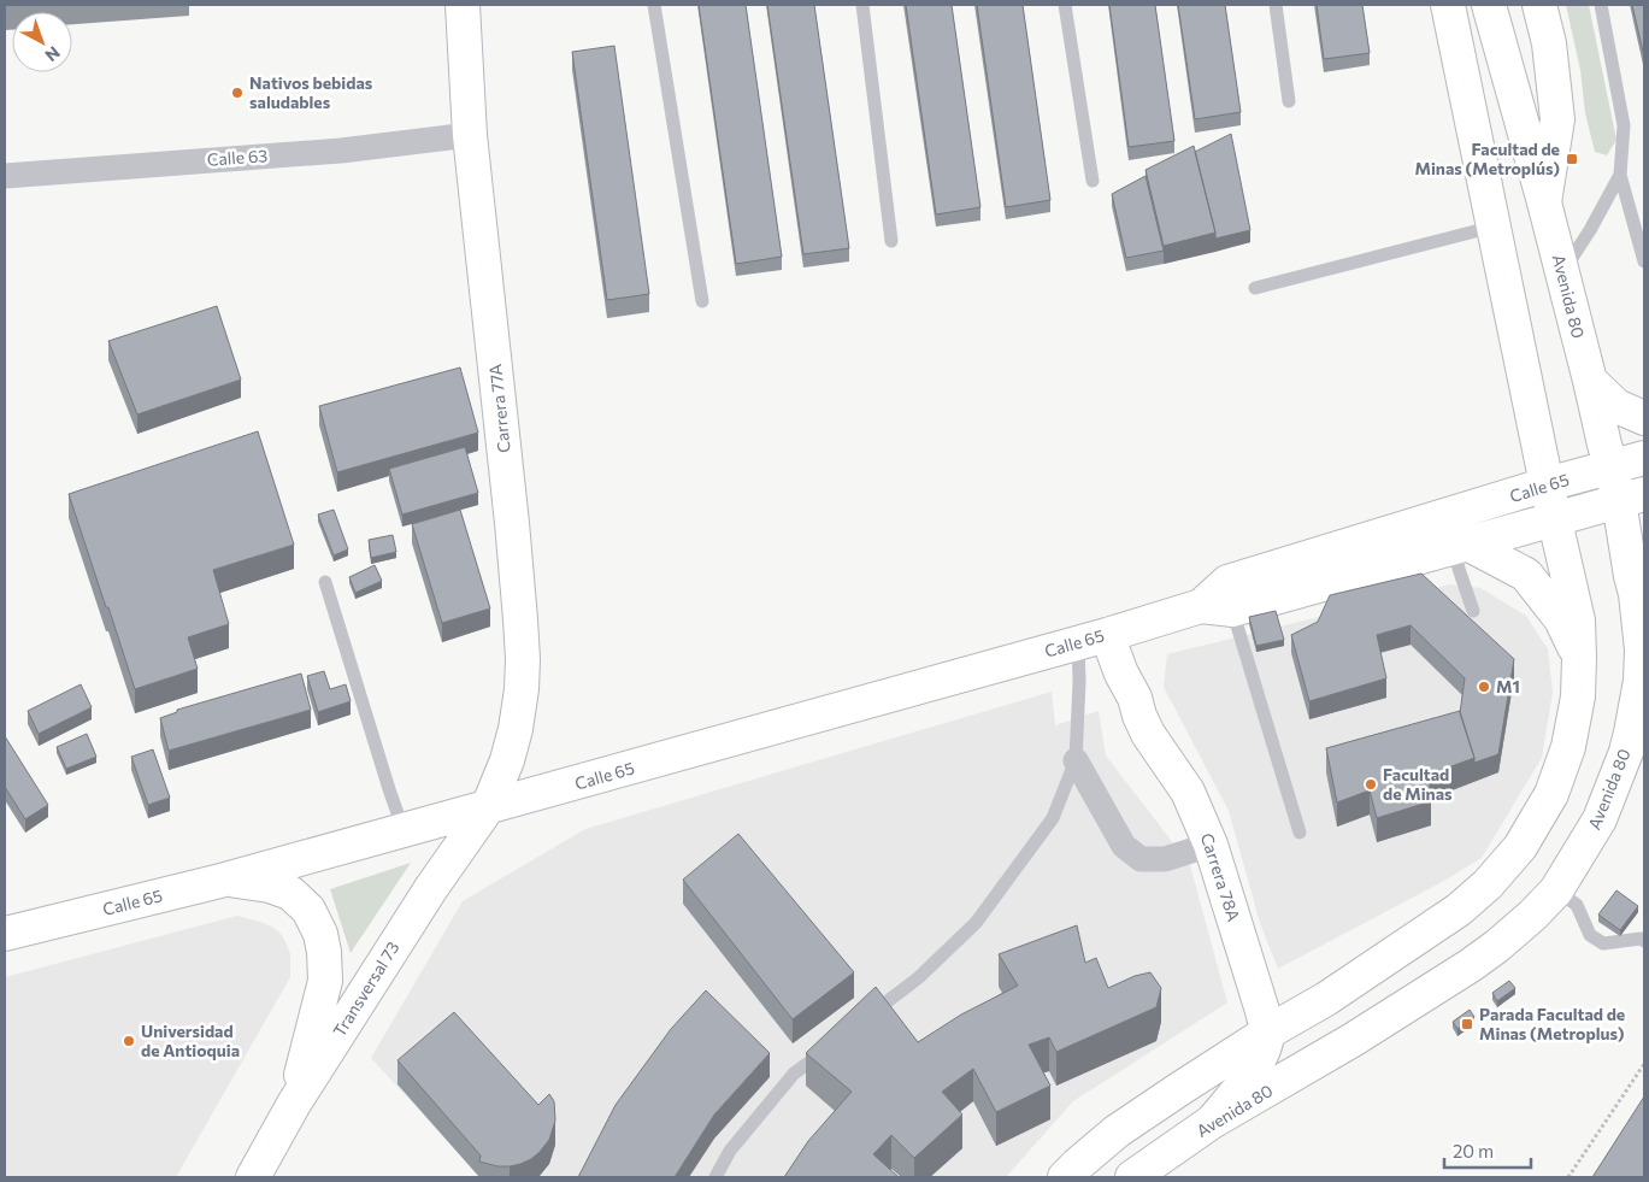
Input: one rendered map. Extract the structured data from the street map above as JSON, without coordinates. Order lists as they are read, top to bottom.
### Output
{
  "streets": {
    "main road": [
      "Avenida 80",
      "Carrera 77A",
      "Calle 65",
      "Carrera 78A",
      "Transversal 73"
    ],
    "street": ["Calle 63"]
  },
  "crossings": [
    ["Calle 63", "Carrera 77A"],
    ["Avenida 80", "Calle 65"],
    ["Carrera 77A", "Calle 65"],
    ["Carrera 77A", "Transversal 73"],
    ["Calle 65", "Carrera 78A"],
    ["Calle 65", "Transversal 73"]
  ],
  "places": {
    "other": [
      "Nativos bebidas saludables",
      "M1",
      "Facultad de Minas",
      "Universidad de Antioquia"
    ],
    "transit": ["Facultad de Minas (Metroplús)", "Parada Facultad de Minas (Metroplus)"]
  },
  "scale_bar": "20 m",
  "north": "bottom right"
}
